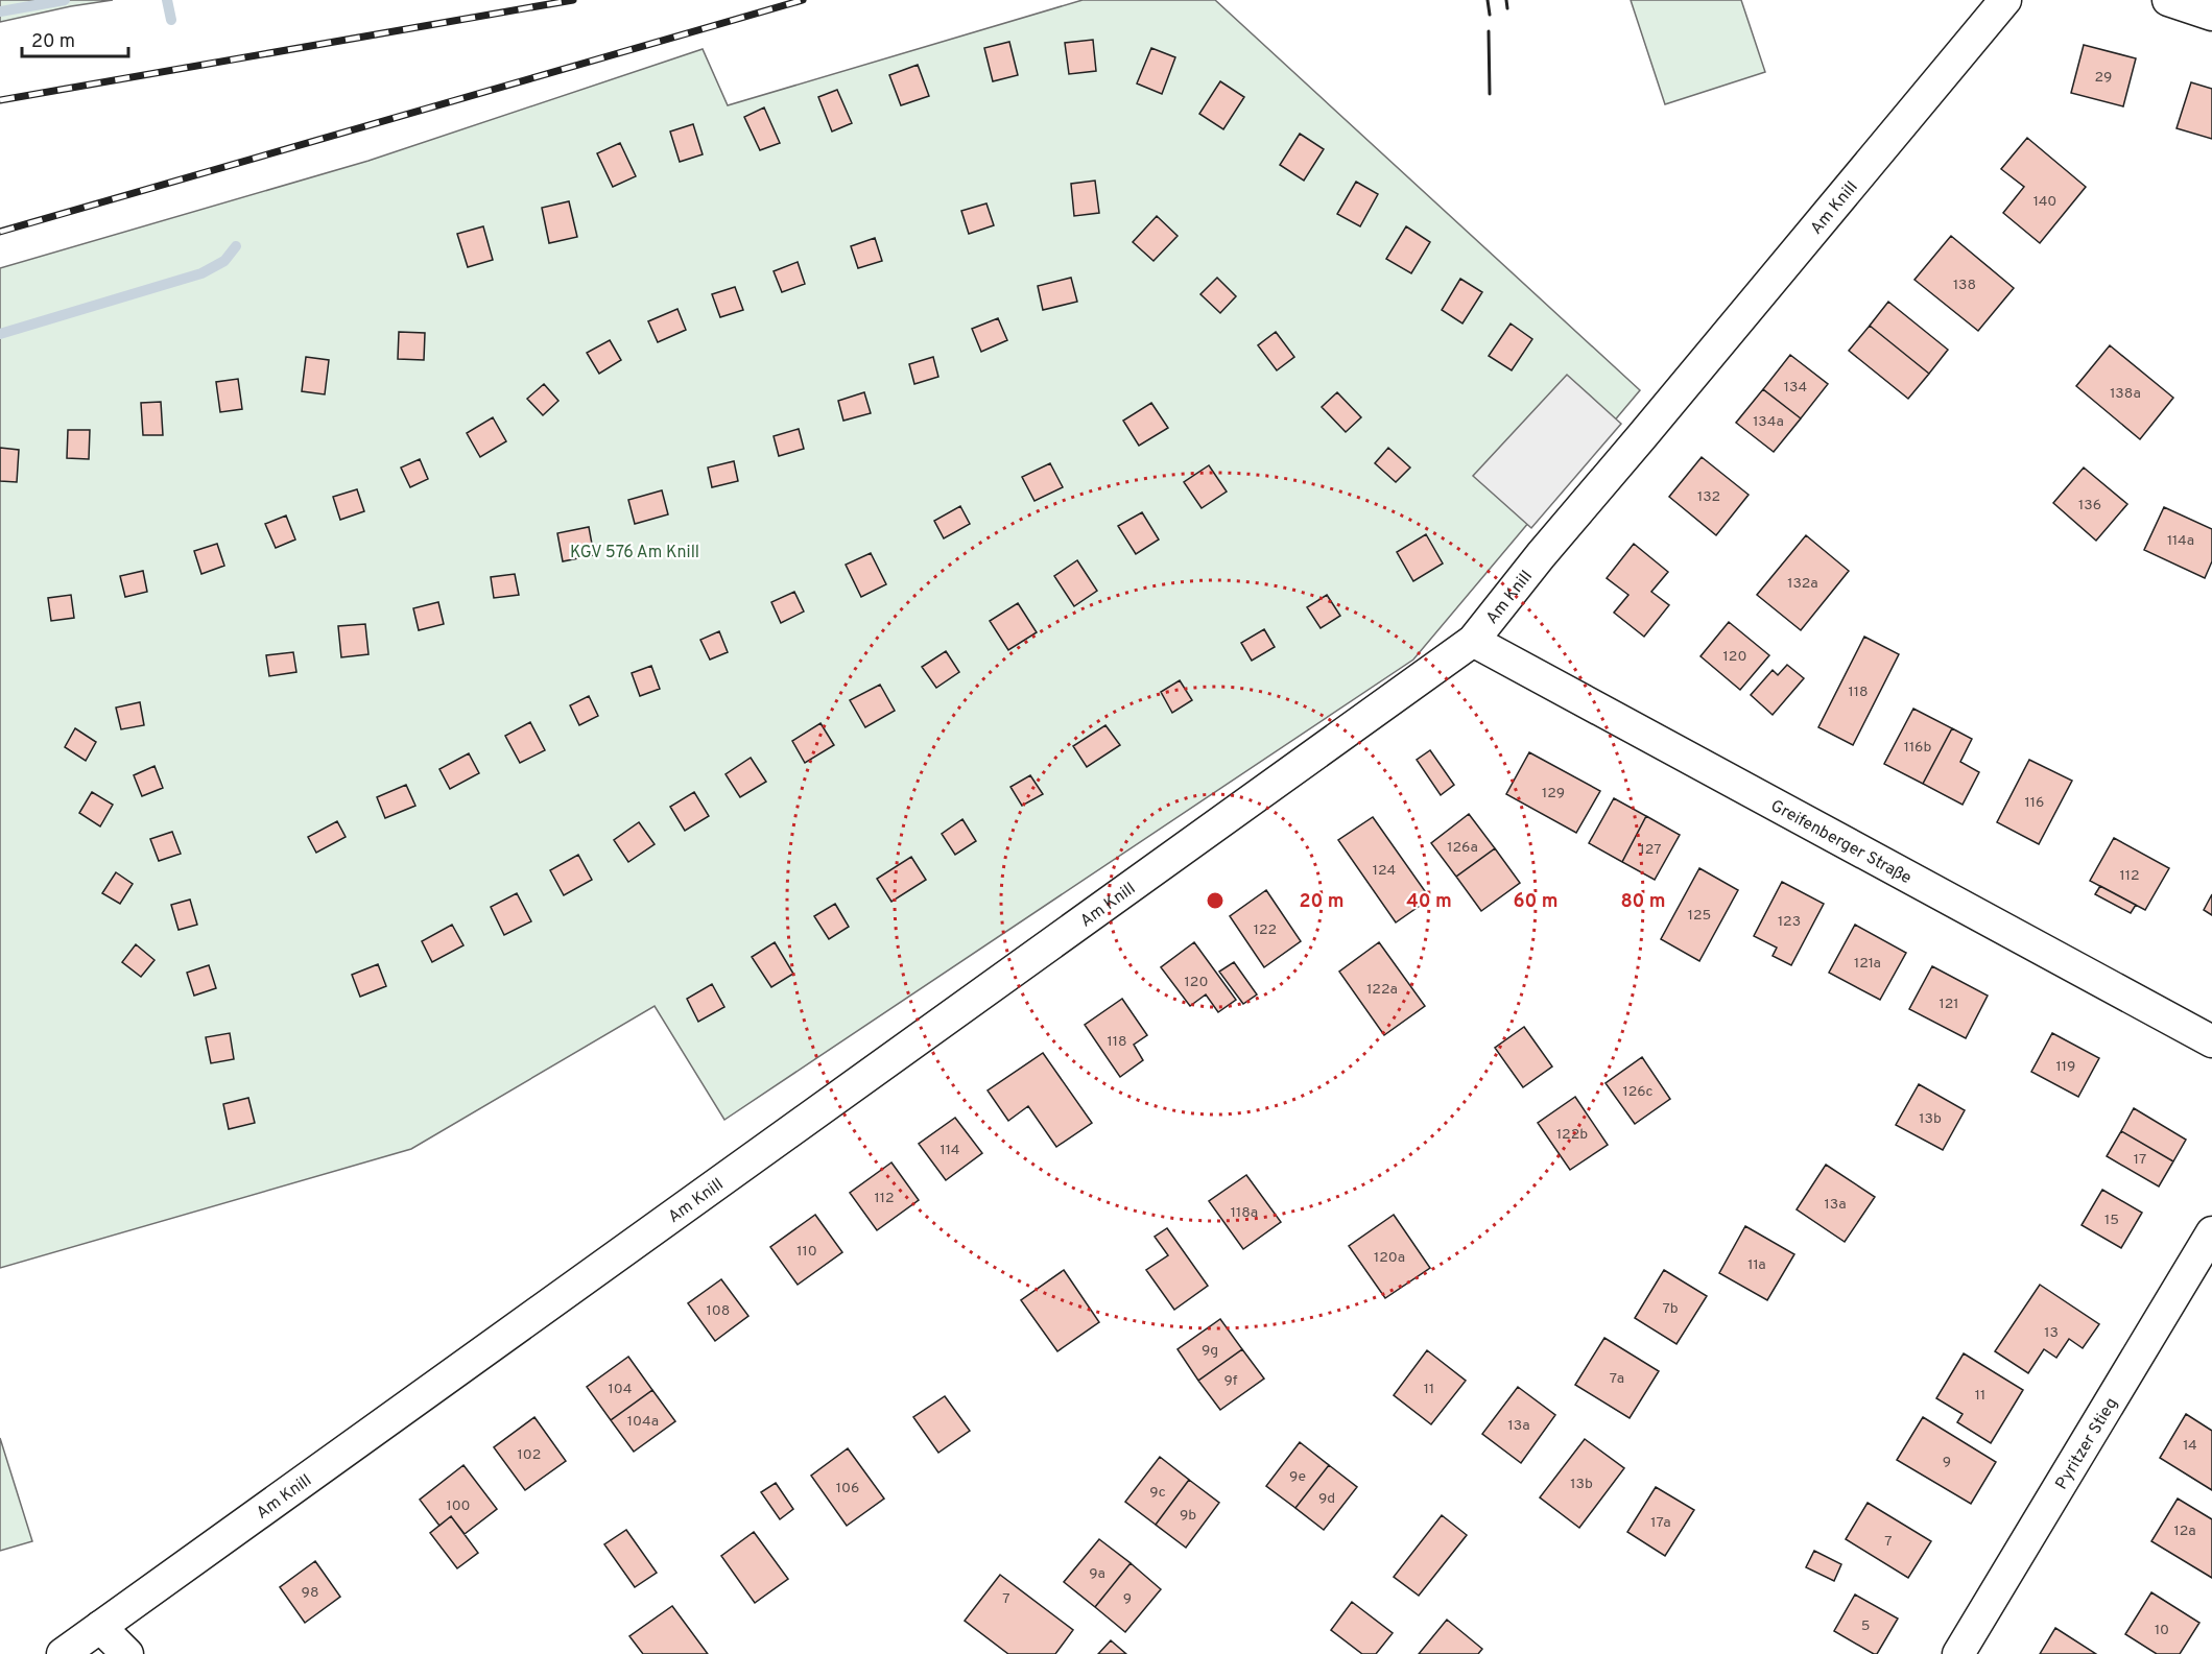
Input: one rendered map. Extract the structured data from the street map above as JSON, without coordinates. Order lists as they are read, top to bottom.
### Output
{
  "streets": {
    "street": ["Am Knill", "Greifenberger Straße", "Pyritzer Stieg"]
  },
  "crossings": [
    ["Am Knill", "Greifenberger Straße"]
  ],
  "parks": ["KGV 576 Am Knill"],
  "house_numbers": [
    "29",
    "140",
    "138",
    "134",
    "138a",
    "134a",
    "132",
    "136",
    "114a",
    "132a",
    "120",
    "118",
    "116b",
    "129",
    "116",
    "126a",
    "127",
    "124",
    "112",
    "125",
    "123",
    "122",
    "121a",
    "120",
    "122a",
    "121",
    "118",
    "119",
    "126c",
    "13b",
    "122b",
    "114",
    "17",
    "112",
    "13a",
    "118a",
    "15",
    "110",
    "120a",
    "11a",
    "7b",
    "108",
    "13",
    "9g",
    "7a",
    "9f",
    "104",
    "11",
    "11",
    "104a",
    "13a",
    "14",
    "102",
    "9",
    "9e",
    "13b",
    "106",
    "9c",
    "9d",
    "100",
    "9b",
    "17a",
    "12a",
    "7",
    "9a",
    "98",
    "7",
    "9",
    "5",
    "10"
  ],
  "scale_bar": "20 m",
  "rings": [
    "20 m",
    "40 m",
    "60 m",
    "80 m"
  ]
}
